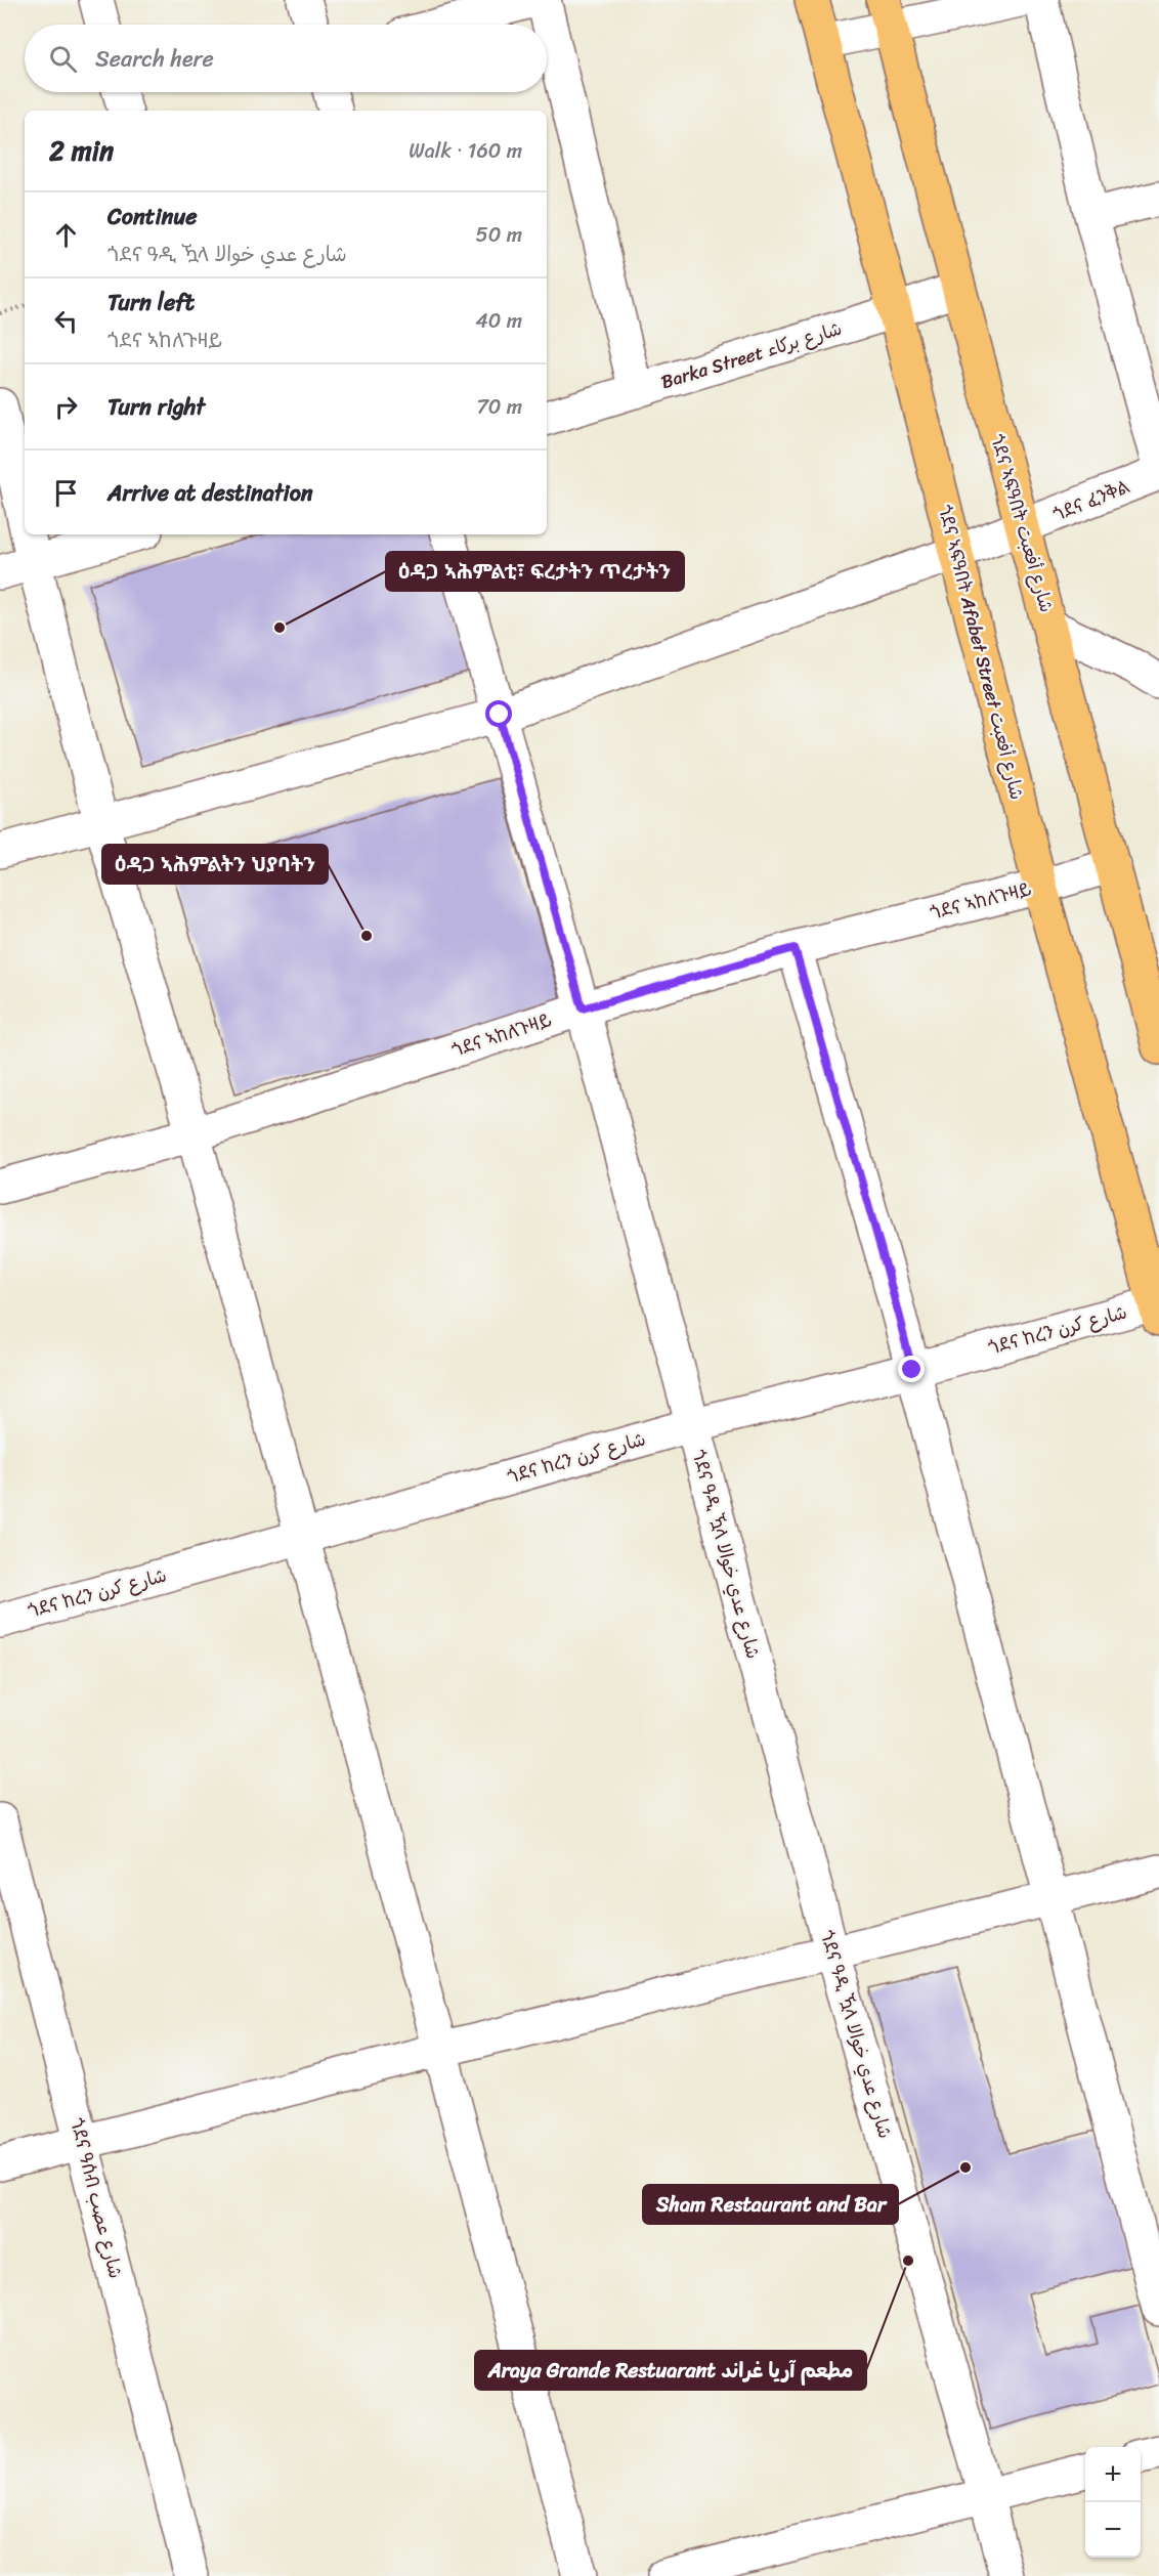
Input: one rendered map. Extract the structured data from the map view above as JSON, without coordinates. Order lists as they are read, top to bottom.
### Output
{
  "streets": {
    "highway": ["ጎደና ኣፍዓበት شارع أفعبت", "ጎደና ኣፍዓበት Afabet Street شارع أفعبت"],
    "street": [
      "Barka Street شارع بركاء",
      "ጎደና ፈንቅል",
      "ጎደና ኣከለጉዛይ",
      "ጎደና ከረን شارع كرن",
      "ጎደና ዓዲ ዃላ شارع عدي خوالا",
      "ጎደና ዓሰብ شارع عصب"
    ]
  },
  "crossings": [
    ["Barka Street شارع بركاء", "ጎደና ኣፍዓበት شارع أفعبت"],
    ["Barka Street شارع بركاء", "ጎደና ኣፍዓበት Afabet Street شارع أفعبت"],
    ["ጎደና ፈንቅል", "ጎደና ኣፍዓበት شارع أفعبت"],
    ["ጎደና ፈንቅል", "ጎደና ኣፍዓበት Afabet Street شارع أفعبت"],
    ["ጎደና ፈንቅል", "ጎደና ዓዲ ዃላ شارع عدي خوالا"],
    ["ጎደና ኣፍዓበት شارع أفعبت", "ጎደና ኣከለጉዛይ"],
    ["ጎደና ኣፍዓበት Afabet Street شارع أفعبت", "ጎደና ኣከለጉዛይ"],
    ["ጎደና ኣፍዓበት Afabet Street شارع أفعبت", "ጎደና ከረን شارع كرن"],
    ["ጎደና ኣከለጉዛይ", "ጎደና ዓዲ ዃላ شارع عدي خوالا"],
    ["ጎደና ከረን شارع كرن", "ጎደና ዓዲ ዃላ شارع عدي خوالا"]
  ],
  "places": [
    "ዕዳጋ ኣሕምልቲ፣ ፍረታትን ጥረታትን",
    "ዕዳጋ ኣሕምልትን ህያባትን",
    "Sham Restaurant and Bar",
    "Araya Grande Restuarant مطعم آريا غراند"
  ],
  "page": {
    "search": "Search here",
    "heading": ["2 min", "Walk · 160 m"],
    "list": [
      ["Continue", "ጎደና ዓዲ ዃላ شارع عدي خوالا", "50 m"],
      ["Turn left", "ጎደና ኣከለጉዛይ", "40 m"],
      ["Turn right", "70 m"],
      "Arrive at destination"
    ],
    "map_buttons": ["+", "−"]
  }
}
